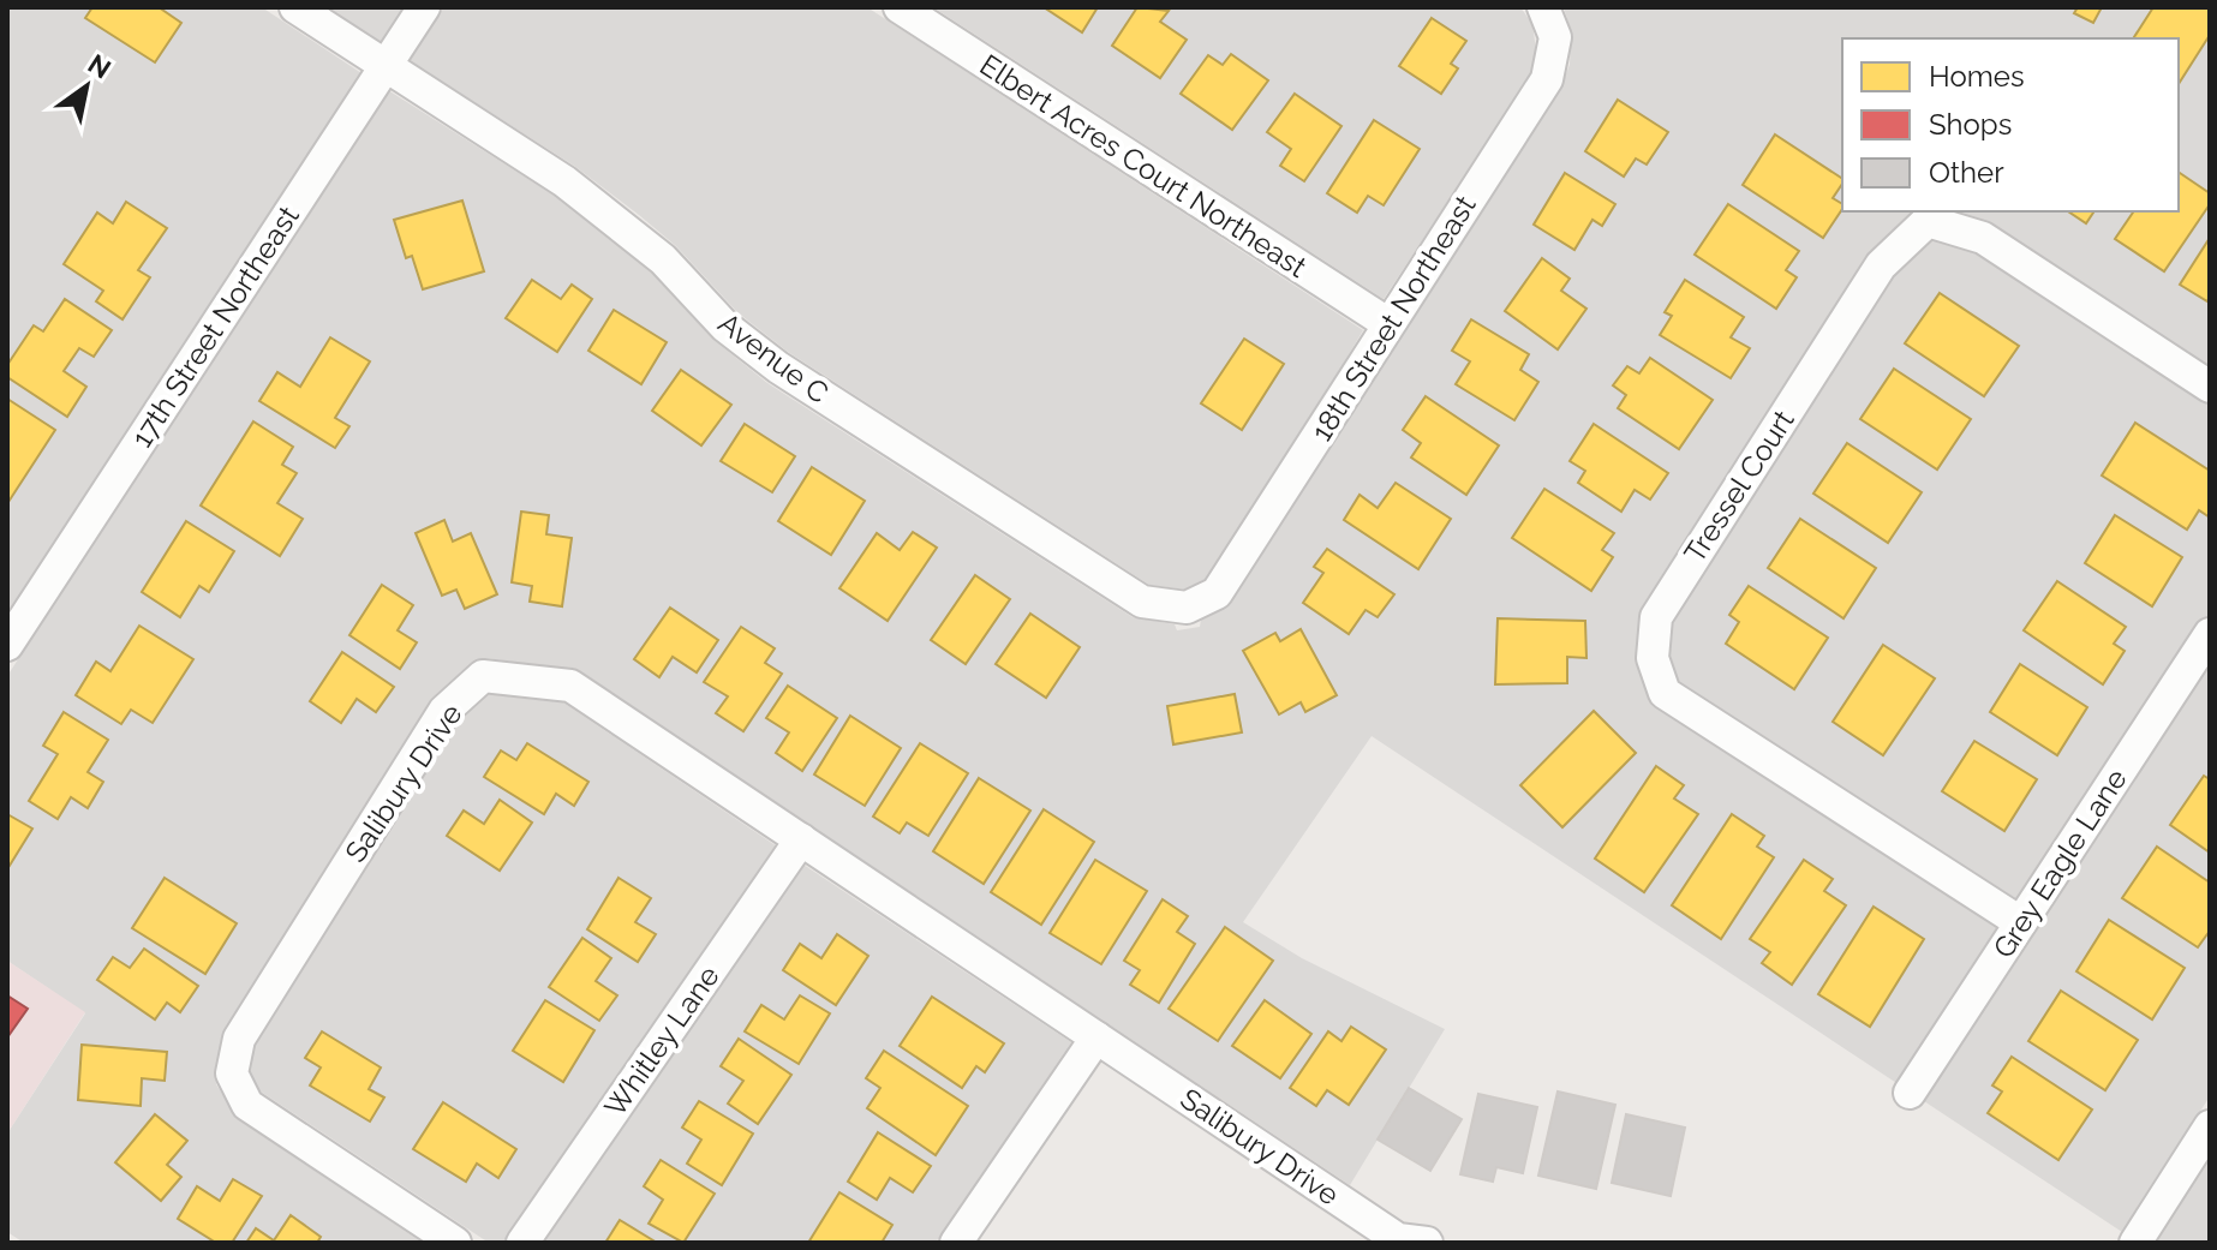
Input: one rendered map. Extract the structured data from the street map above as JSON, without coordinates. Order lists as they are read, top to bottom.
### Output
{
  "streets": {
    "street": [
      "Elbert Acres Court Northeast",
      "18th Street Northeast",
      "17th Street Northeast",
      "Avenue C",
      "Tressel Court",
      "Salibury Drive",
      "Grey Eagle Lane",
      "Whitley Lane"
    ]
  },
  "crossings": [
    ["Elbert Acres Court Northeast", "18th Street Northeast"],
    ["18th Street Northeast", "Avenue C"],
    ["17th Street Northeast", "Avenue C"],
    ["Tressel Court", "Grey Eagle Lane"],
    ["Salibury Drive", "Whitley Lane"]
  ],
  "legend": ["Homes", "Shops", "Other"],
  "north": "top right"
}
